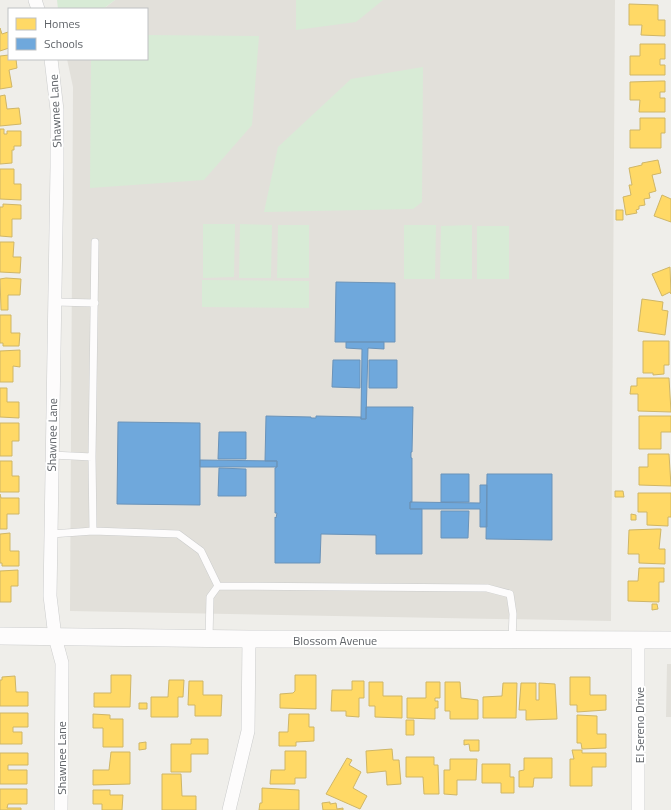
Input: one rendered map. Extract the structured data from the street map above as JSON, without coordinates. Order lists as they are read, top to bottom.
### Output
{
  "streets": {
    "street": ["Shawnee Lane", "Blossom Avenue", "El Sereno Drive"]
  },
  "crossings": [
    ["Shawnee Lane", "Blossom Avenue"],
    ["Blossom Avenue", "El Sereno Drive"]
  ],
  "legend": ["Homes", "Schools"]
}
